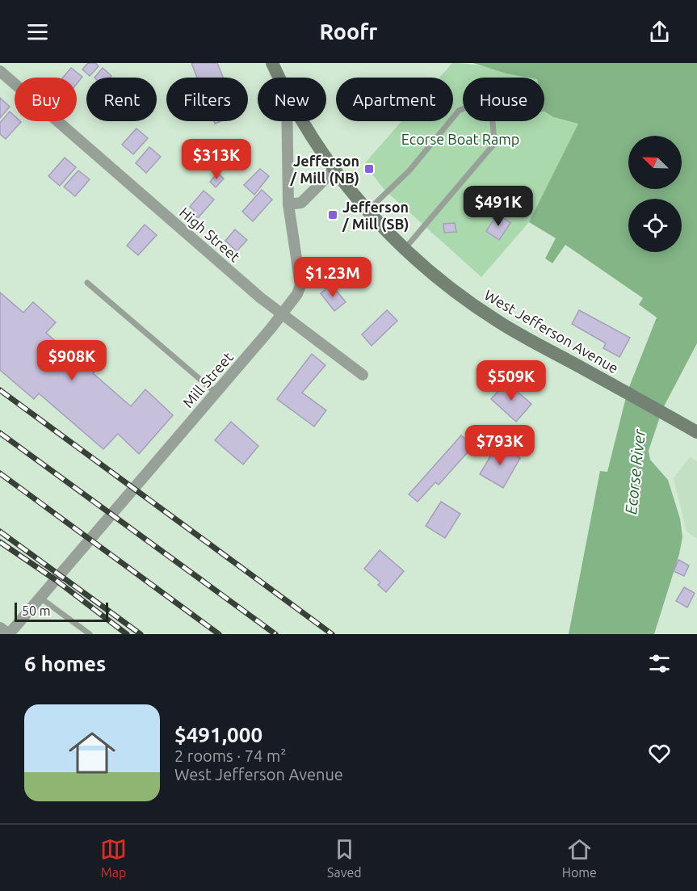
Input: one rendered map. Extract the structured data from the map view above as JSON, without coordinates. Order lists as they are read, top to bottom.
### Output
{
  "streets": {
    "main road": ["West Jefferson Avenue"],
    "street": ["High Street", "Mill Street"]
  },
  "crossings": [
    ["High Street", "Mill Street"]
  ],
  "water": ["Ecorse River"],
  "parks": ["Ecorse Boat Ramp"],
  "places": {
    "transit": ["Jefferson / Mill (NB)", "Jefferson / Mill (SB)"]
  },
  "scale_bar": "50 m",
  "north": "top left",
  "page": {
    "header": "Roofr",
    "chip": [
      "Buy",
      "Rent",
      "Filters",
      "New",
      "Apartment",
      "House"
    ],
    "price": [
      "$313K",
      "$491K",
      "$1.23M",
      "$908K",
      "$509K",
      "$793K"
    ],
    "scale": "50 m",
    "heading": "6 homes",
    "list": [
      {
        "name": "$491,000",
        "note": "2 rooms · 74 m² · West Jefferson Avenue"
      }
    ],
    "tabs": ["Map", "Saved", "Home"]
  }
}
